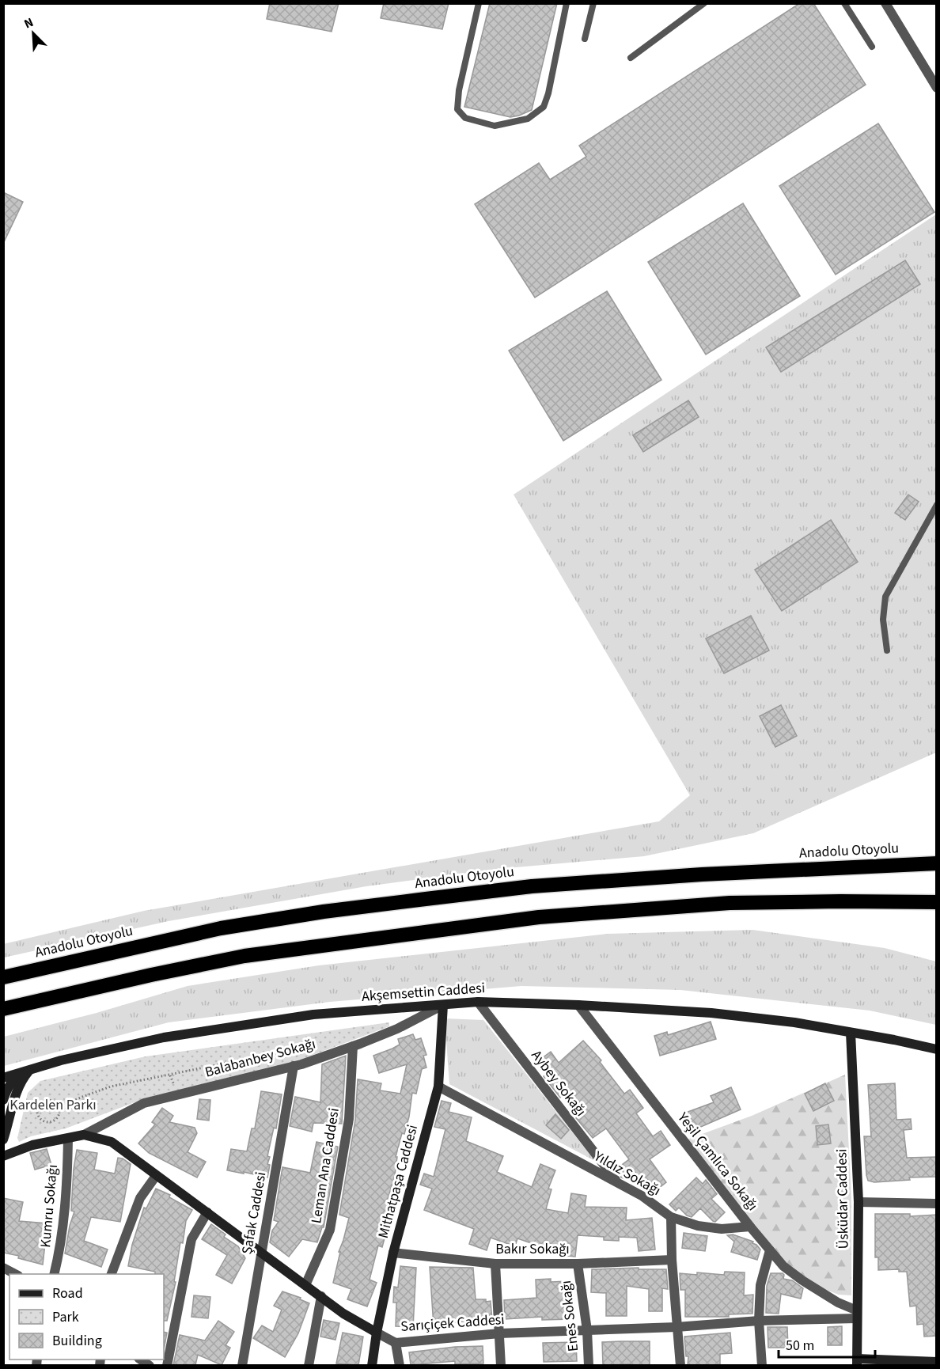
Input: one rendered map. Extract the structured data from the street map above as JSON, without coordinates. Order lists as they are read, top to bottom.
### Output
{
  "streets": {
    "highway": ["Anadolu Otoyolu"],
    "main road": [
      "Akşemsettin Caddesi",
      "Mithatpaşa Caddesi",
      "Üsküdar Caddesi",
      "Sarıçiçek Caddesi"
    ],
    "street": [
      "Balabanbey Sokağı",
      "Aybey Sokağı",
      "Yeşil Çamlıca Sokağı",
      "Leman Ana Caddesi",
      "Yıldız Sokağı",
      "Kumru Sokağı",
      "Şafak Caddesi",
      "Bakır Sokağı",
      "Enes Sokağı"
    ]
  },
  "crossings": [
    ["Akşemsettin Caddesi", "Balabanbey Sokağı"],
    ["Akşemsettin Caddesi", "Aybey Sokağı"],
    ["Akşemsettin Caddesi", "Yeşil Çamlıca Sokağı"],
    ["Akşemsettin Caddesi", "Mithatpaşa Caddesi"],
    ["Akşemsettin Caddesi", "Üsküdar Caddesi"],
    ["Balabanbey Sokağı", "Leman Ana Caddesi"],
    ["Balabanbey Sokağı", "Mithatpaşa Caddesi"],
    ["Balabanbey Sokağı", "Şafak Caddesi"],
    ["Balabanbey Sokağı", "Sarıçiçek Caddesi"],
    ["Aybey Sokağı", "Yıldız Sokağı"],
    ["Yeşil Çamlıca Sokağı", "Yıldız Sokağı"],
    ["Yeşil Çamlıca Sokağı", "Üsküdar Caddesi"],
    ["Yeşil Çamlıca Sokağı", "Sarıçiçek Caddesi"],
    ["Leman Ana Caddesi", "Sarıçiçek Caddesi"],
    ["Yıldız Sokağı", "Mithatpaşa Caddesi"],
    ["Mithatpaşa Caddesi", "Bakır Sokağı"],
    ["Mithatpaşa Caddesi", "Sarıçiçek Caddesi"],
    ["Üsküdar Caddesi", "Sarıçiçek Caddesi"],
    ["Kumru Sokağı", "Sarıçiçek Caddesi"],
    ["Şafak Caddesi", "Sarıçiçek Caddesi"],
    ["Bakır Sokağı", "Enes Sokağı"],
    ["Enes Sokağı", "Sarıçiçek Caddesi"]
  ],
  "parks": ["Kardelen Parkı"],
  "legend": ["Road", "Park", "Building"],
  "scale_bar": "50 m",
  "north": "top left"
}
